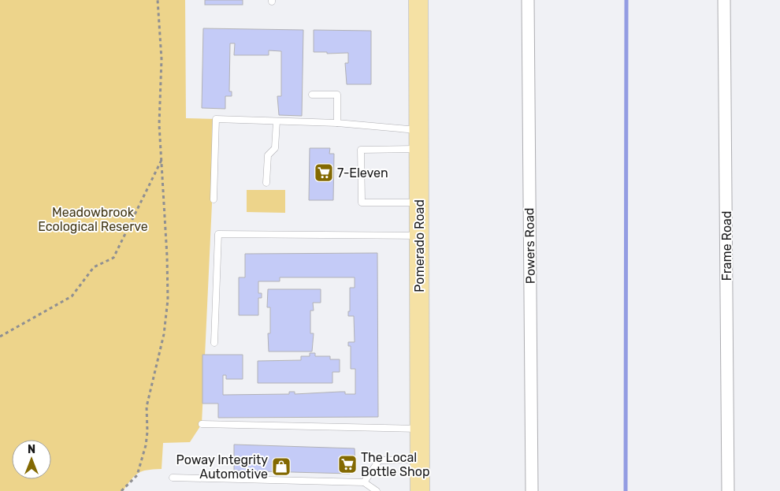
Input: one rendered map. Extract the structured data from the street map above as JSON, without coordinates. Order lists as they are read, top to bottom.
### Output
{
  "streets": {
    "main road": ["Pomerado Road"],
    "street": ["Powers Road", "Frame Road"]
  },
  "parks": ["Meadowbrook Ecological Reserve"],
  "places": {
    "supermarket": ["7-Eleven", "The Local Bottle Shop"],
    "shop": ["Poway Integrity Automotive"]
  },
  "north": "top"
}
